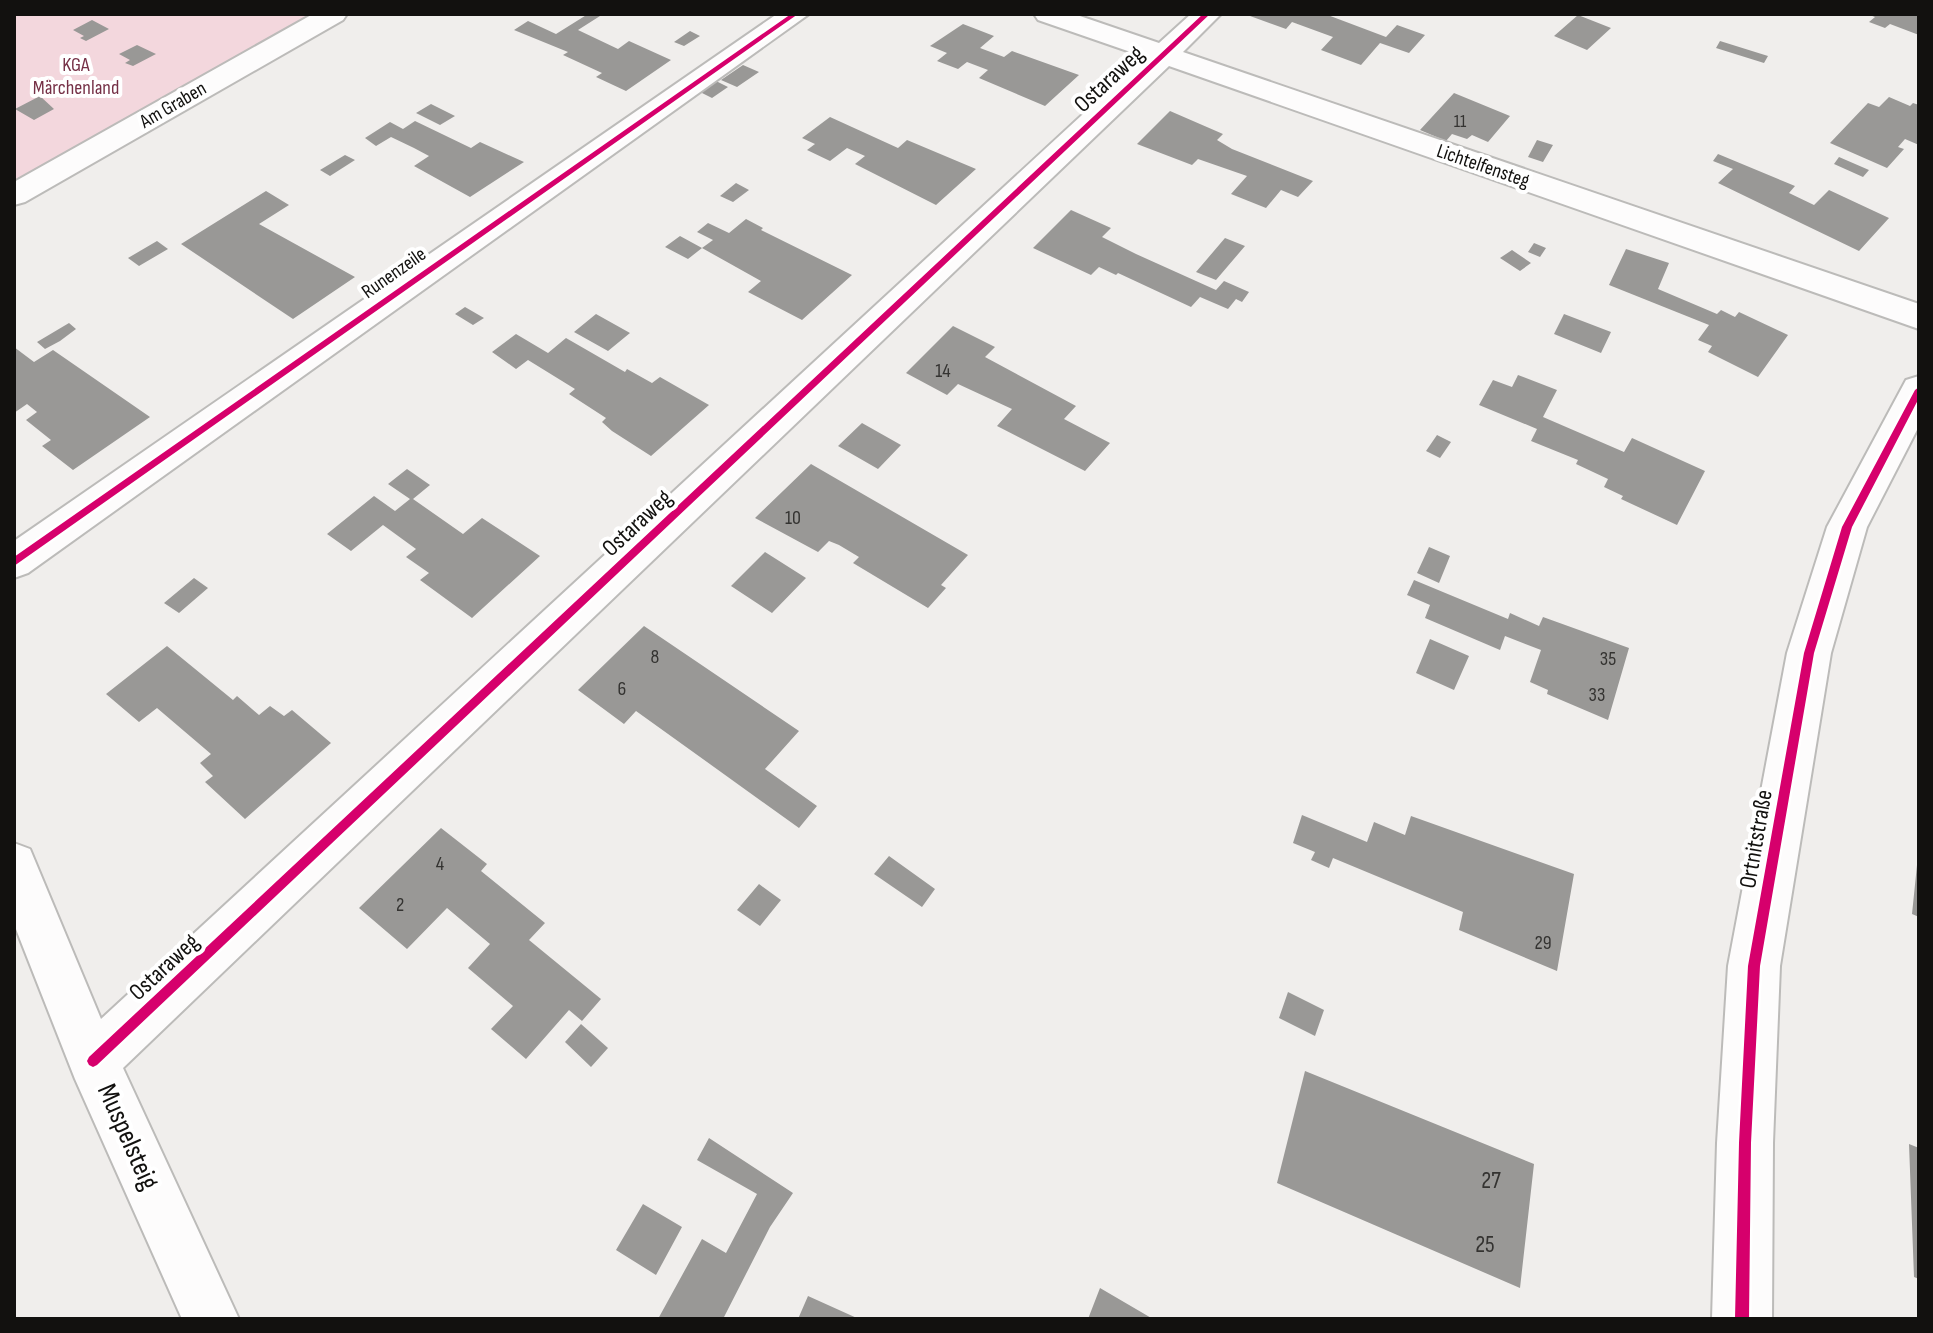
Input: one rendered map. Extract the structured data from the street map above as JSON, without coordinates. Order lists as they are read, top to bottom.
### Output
{
  "streets": {
    "street": [
      "Ostaraweg",
      "Am Graben",
      "Lichtelfensteg",
      "Runenzeile",
      "Ortnitstraße",
      "Muspelsteig"
    ]
  },
  "crossings": [
    ["Ostaraweg", "Lichtelfensteg"],
    ["Ostaraweg", "Muspelsteig"]
  ],
  "parks": ["KGA Märchenland"],
  "house_numbers": [
    "11",
    "14",
    "10",
    "8",
    "35",
    "6",
    "33",
    "4",
    "2",
    "29",
    "27",
    "25"
  ]
}
